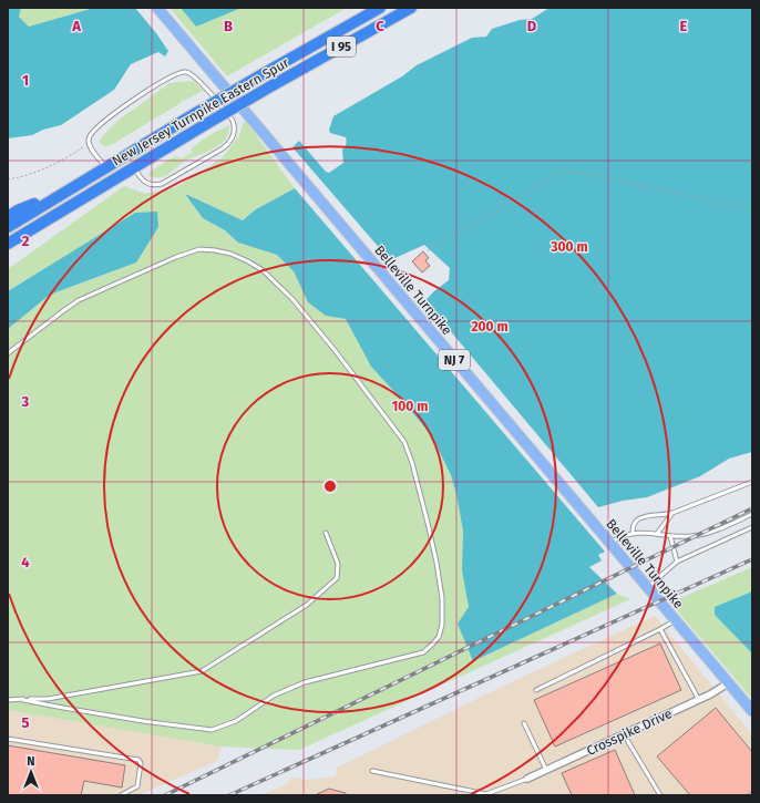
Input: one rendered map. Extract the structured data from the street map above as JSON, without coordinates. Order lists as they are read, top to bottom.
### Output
{
  "streets": {
    "highway": ["I 95", "New Jersey Turnpike Eastern Spur"],
    "main road": ["Belleville Turnpike", "NJ 7"],
    "street": ["Crosspike Drive"]
  },
  "crossings": [
    ["Belleville Turnpike", "Crosspike Drive"]
  ],
  "north": "top",
  "grid": {
    "columns": [
      "A",
      "B",
      "C",
      "D",
      "E"
    ],
    "rows": [
      "1",
      "2",
      "3",
      "4",
      "5"
    ]
  },
  "rings": ["300 m", "200 m", "100 m"]
}
